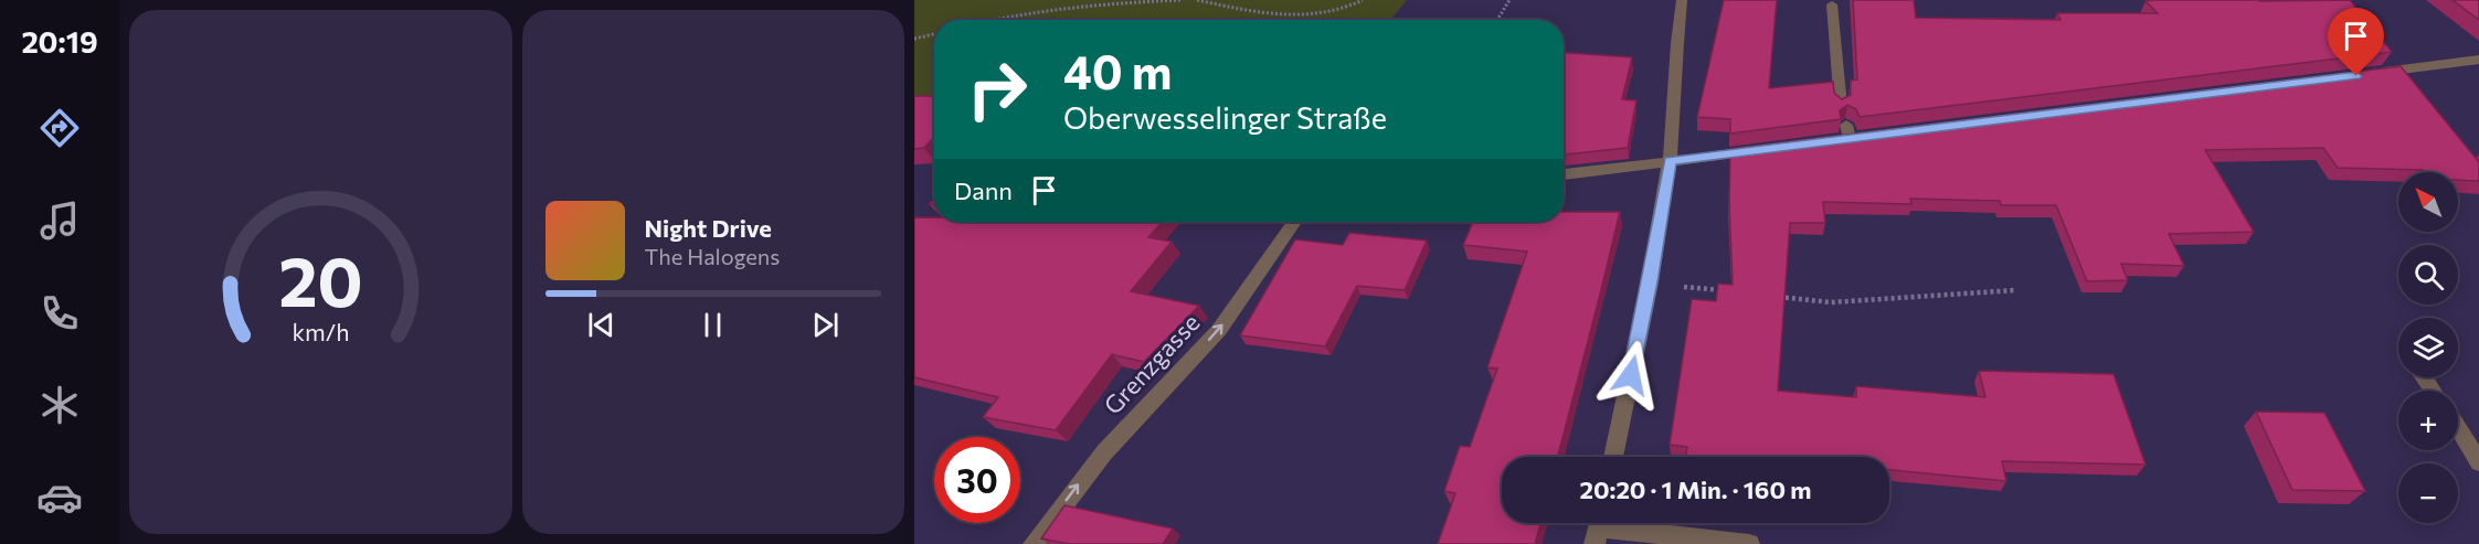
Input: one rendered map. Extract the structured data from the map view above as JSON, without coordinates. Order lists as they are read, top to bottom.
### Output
{
  "streets": {
    "street": ["Grenzgasse"]
  },
  "one_way": ["Grenzgasse"],
  "north": "top left",
  "page": {
    "tabs": "20:19",
    "turn": ["40 m", "Oberwesselinger Straße"],
    "then": "Dann",
    "map_buttons": ["+", "−"],
    "song": ["Night Drive", "The Halogens"],
    "limit": "30",
    "trip": "20:20 · 1 Min. · 160 m",
    "gauge": ["20", "km/h"]
  }
}
